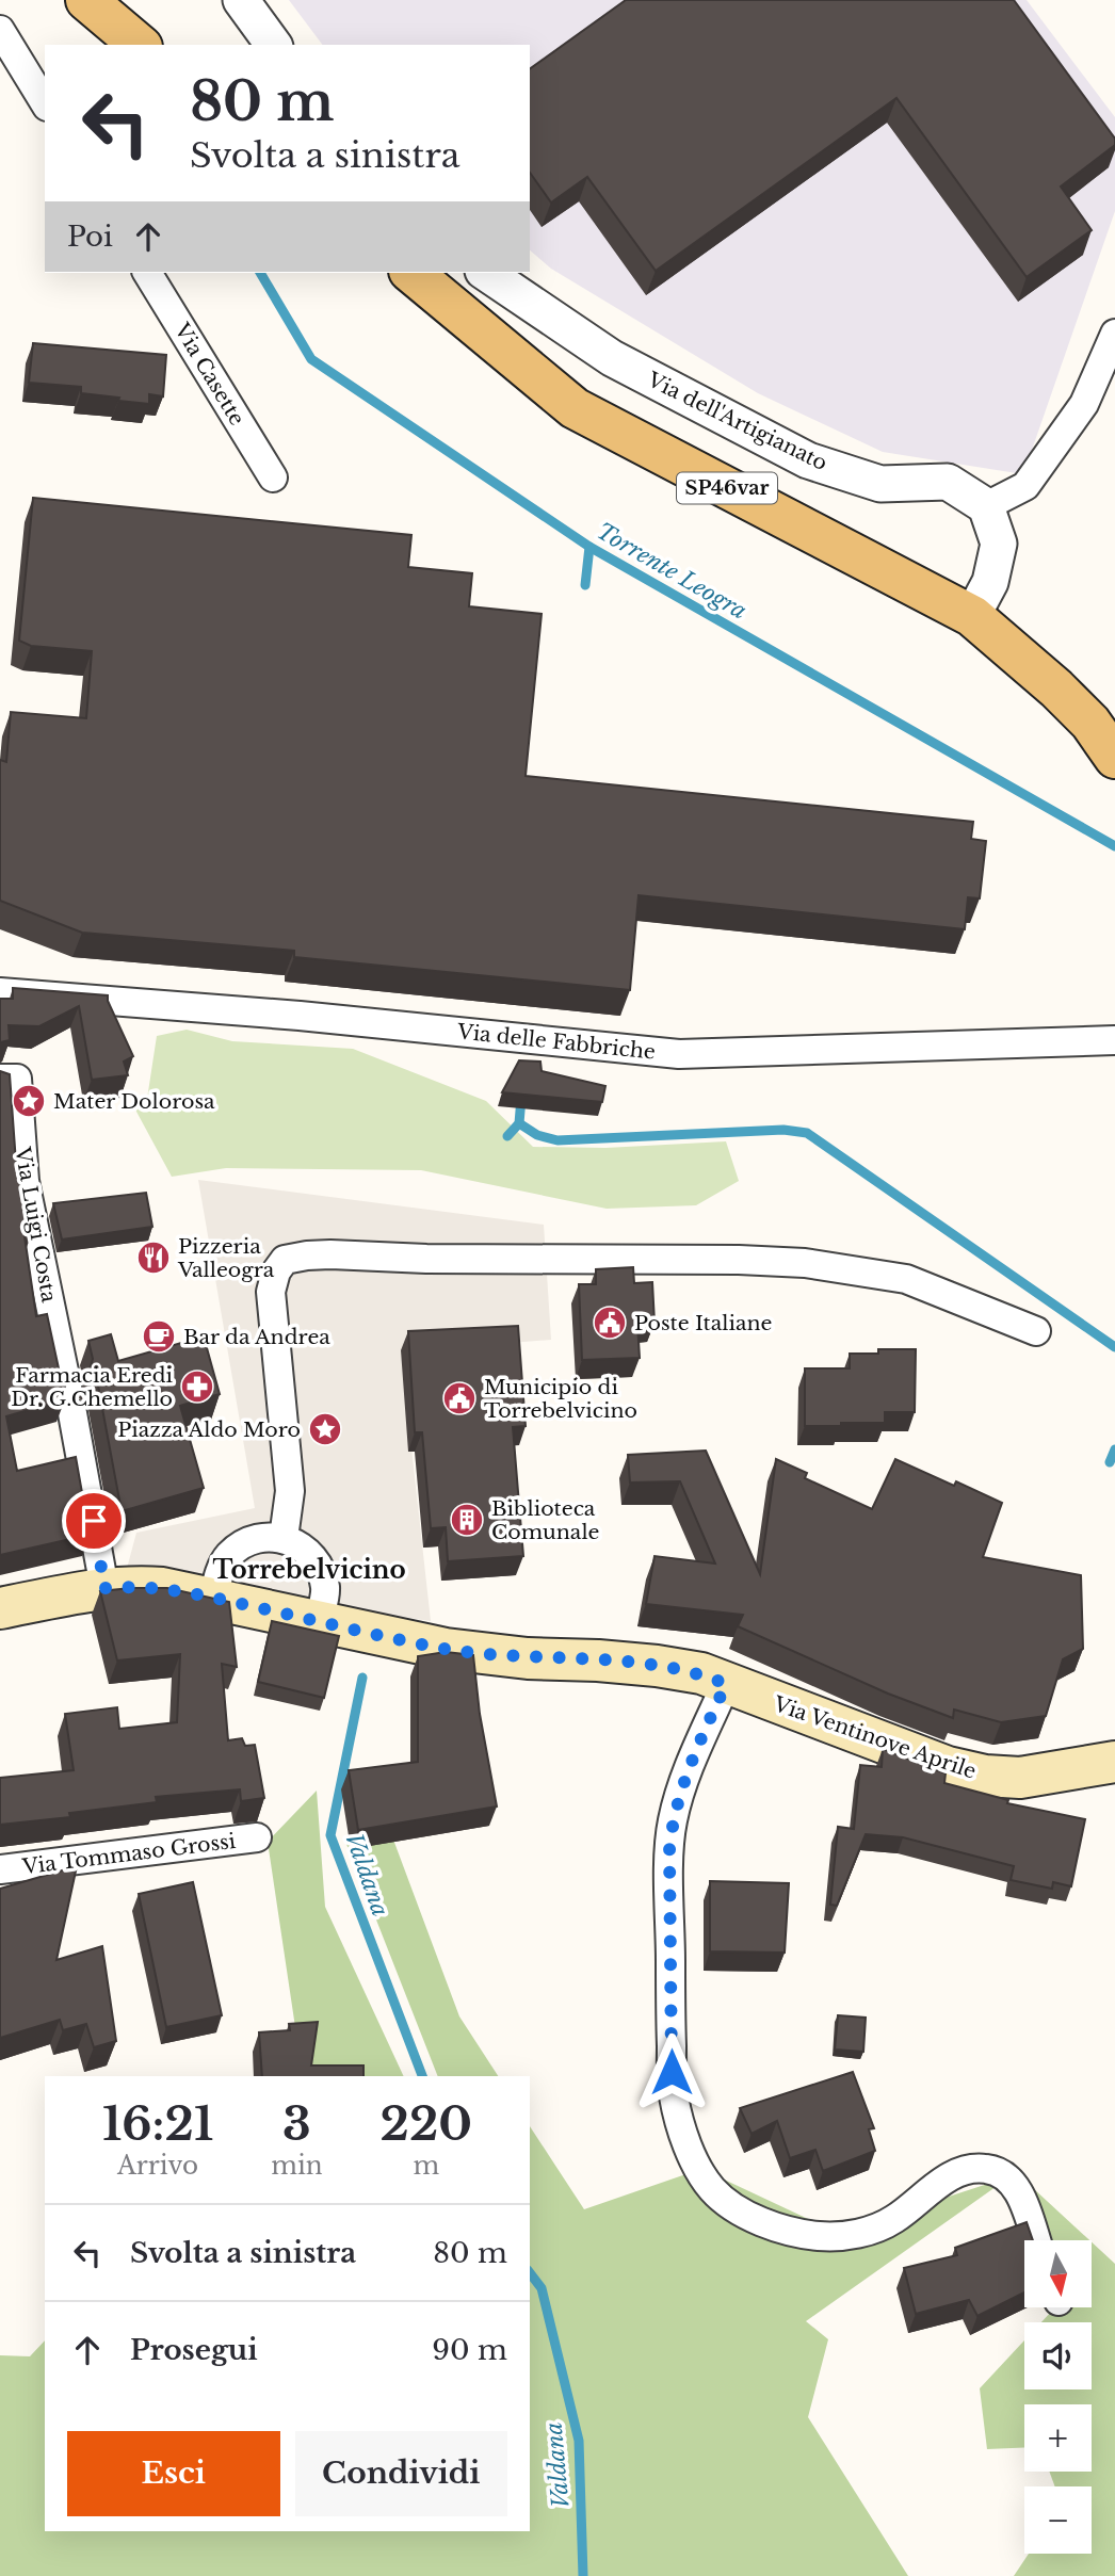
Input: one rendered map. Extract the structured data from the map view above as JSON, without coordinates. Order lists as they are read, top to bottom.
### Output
{
  "streets": {
    "main road": ["SP46var", "Via Ventinove Aprile"],
    "street": [
      "Via Casette",
      "Via dell'Artigianato",
      "Via delle Fabbriche",
      "Via Luigi Costa",
      "Via Tommaso Grossi"
    ]
  },
  "crossings": [
    ["Via Luigi Costa", "Via Ventinove Aprile"]
  ],
  "districts": ["Torrebelvicino"],
  "water": ["Torrente Leogra", "Valdana"],
  "places": {
    "place": ["Mater Dolorosa", "Piazza Aldo Moro"],
    "restaurant": ["Pizzeria Valleogra"],
    "public building": ["Poste Italiane", "Municipio di Torrebelvicino"],
    "cafe": ["Bar da Andrea"],
    "pharmacy": ["Farmacia Eredi Dr. G.Chemello"],
    "building": ["Biblioteca Comunale"]
  },
  "north": "bottom",
  "page": {
    "turn": ["80 m", "Svolta a sinistra"],
    "then": "Poi",
    "eta": [
      "16:21",
      "Arrivo",
      "3",
      "min",
      "220",
      "m"
    ],
    "list": [
      {
        "name": "Svolta a sinistra",
        "value": "80 m"
      },
      {
        "name": "Prosegui",
        "value": "90 m"
      }
    ],
    "map_buttons": ["+", "−"],
    "buttons": ["Esci", "Condividi"]
  }
}
